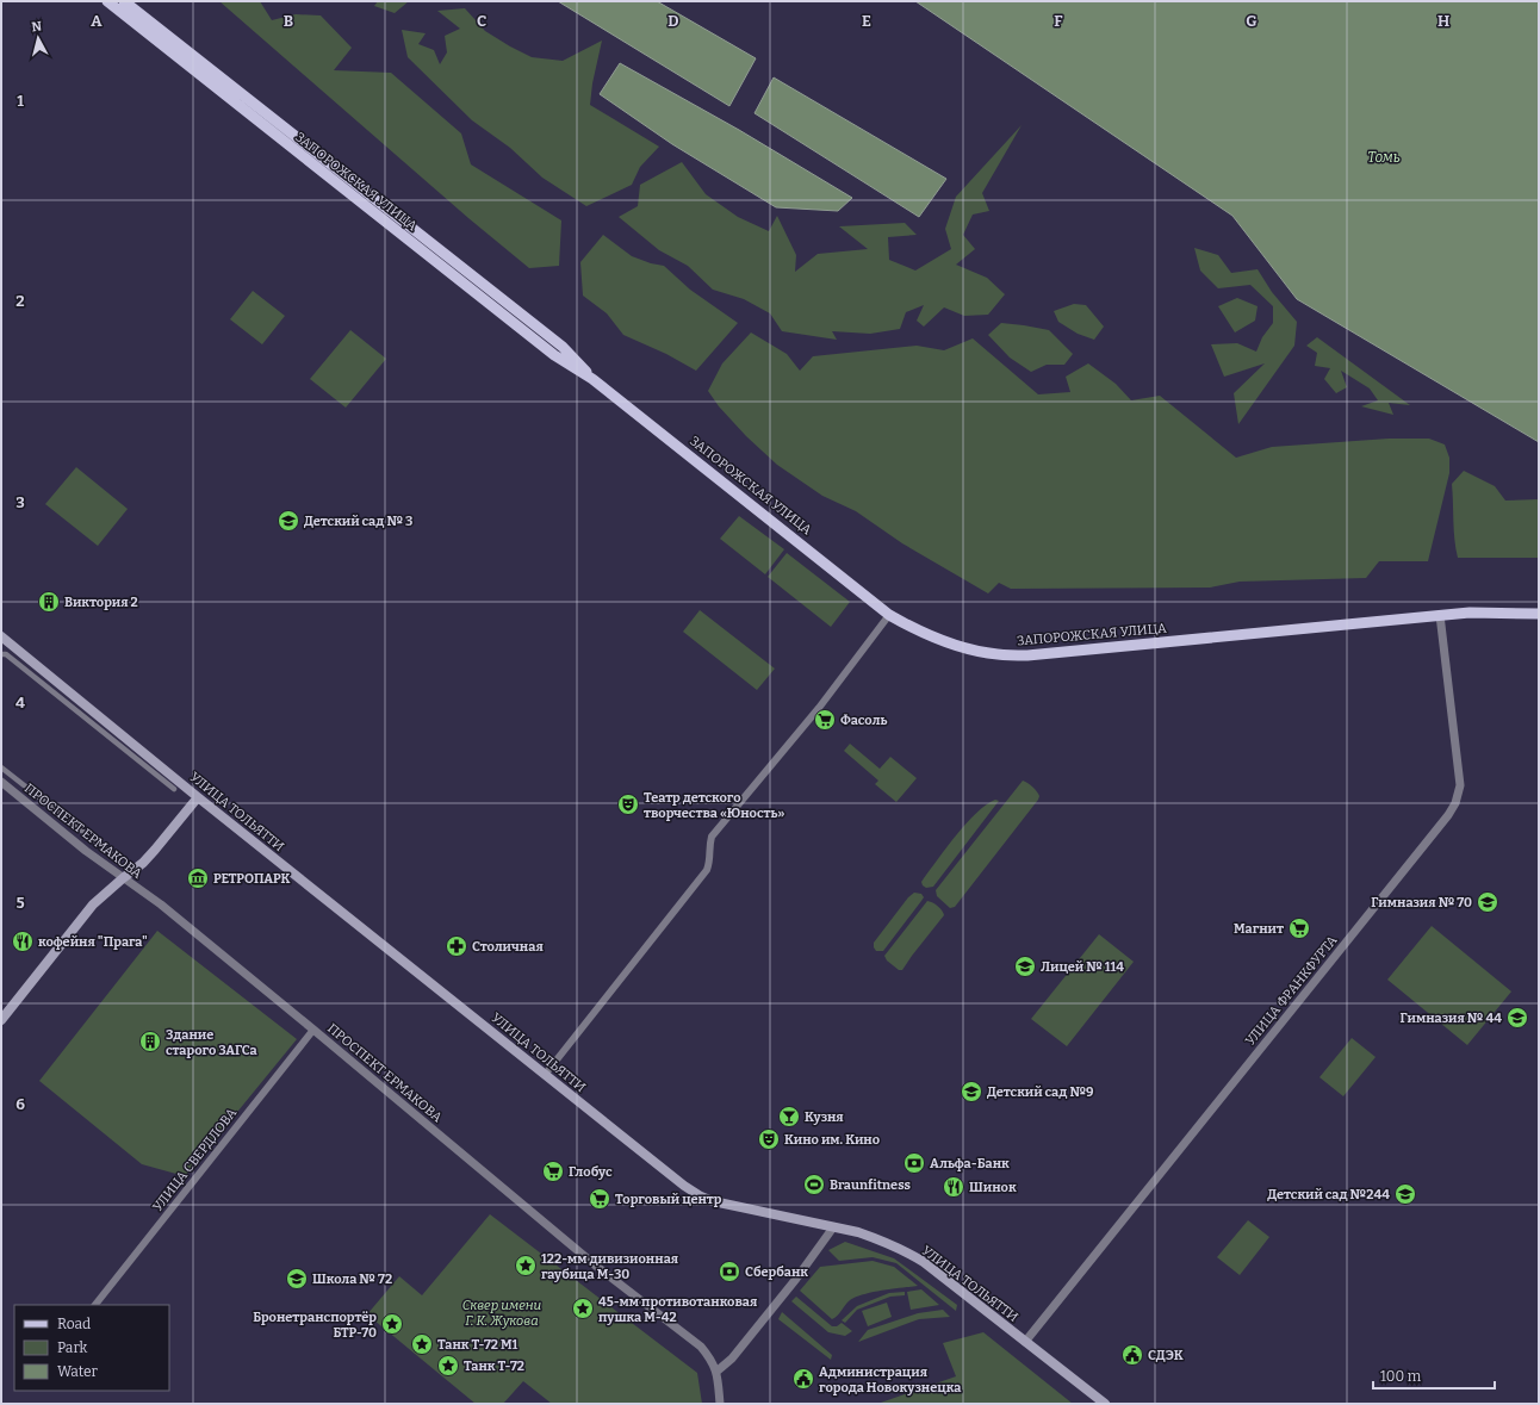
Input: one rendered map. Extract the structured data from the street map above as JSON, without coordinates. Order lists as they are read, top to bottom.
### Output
{
  "streets": {
    "main road": ["ЗАПОРОЖСКАЯ УЛИЦА", "УЛИЦА ТОЛЬЯТТИ"],
    "street": ["ПРОСПЕКТ ЕРМАКОВА", "УЛИЦА ФРАНКФУРТА", "УЛИЦА СВЕРДЛОВА"]
  },
  "crossings": [
    ["ЗАПОРОЖСКАЯ УЛИЦА", "УЛИЦА ФРАНКФУРТА"],
    ["УЛИЦА ТОЛЬЯТТИ", "УЛИЦА ФРАНКФУРТА"],
    ["ПРОСПЕКТ ЕРМАКОВА", "УЛИЦА СВЕРДЛОВА"]
  ],
  "water": ["Томь"],
  "parks": ["Сквер имени Г. К. Жукова"],
  "places": {
    "school or university": [
      "Детский сад № 3",
      "Гимназия № 70",
      "Лицей № 114",
      "Гимназия № 44",
      "Детский сад №9",
      "Детский сад №244",
      "Школа № 72"
    ],
    "building": ["Виктория 2", "Здание старого ЗАГСа"],
    "supermarket": [
      "Фасоль",
      "Магнит",
      "Глобус",
      "Торговый центр"
    ],
    "theatre": ["Театр детского творчества «Юность»", "Кино им. Кино"],
    "museum": ["РЕТРОПАРК"],
    "restaurant": ["кофейня \"Прага\"", "Шинок"],
    "pharmacy": ["Столичная"],
    "bar": ["Кузня"],
    "bank": ["Альфа-Банк", "Сбербанк"],
    "sports": ["Braunfitness"],
    "place": [
      "122-мм дивизионная гаубица М-30",
      "45-мм противотанковая пушка М-42",
      "Бронетранспортёр БТР-70",
      "Танк Т-72 М1",
      "Танк Т-72"
    ],
    "public building": ["СДЭК", "Администрация города Новокузнецка"]
  },
  "legend": ["Road", "Park", "Water"],
  "scale_bar": "100 m",
  "north": "top",
  "grid": {
    "columns": [
      "A",
      "B",
      "C",
      "D",
      "E",
      "F",
      "G",
      "H"
    ],
    "rows": [
      "1",
      "2",
      "3",
      "4",
      "5",
      "6"
    ]
  }
}
